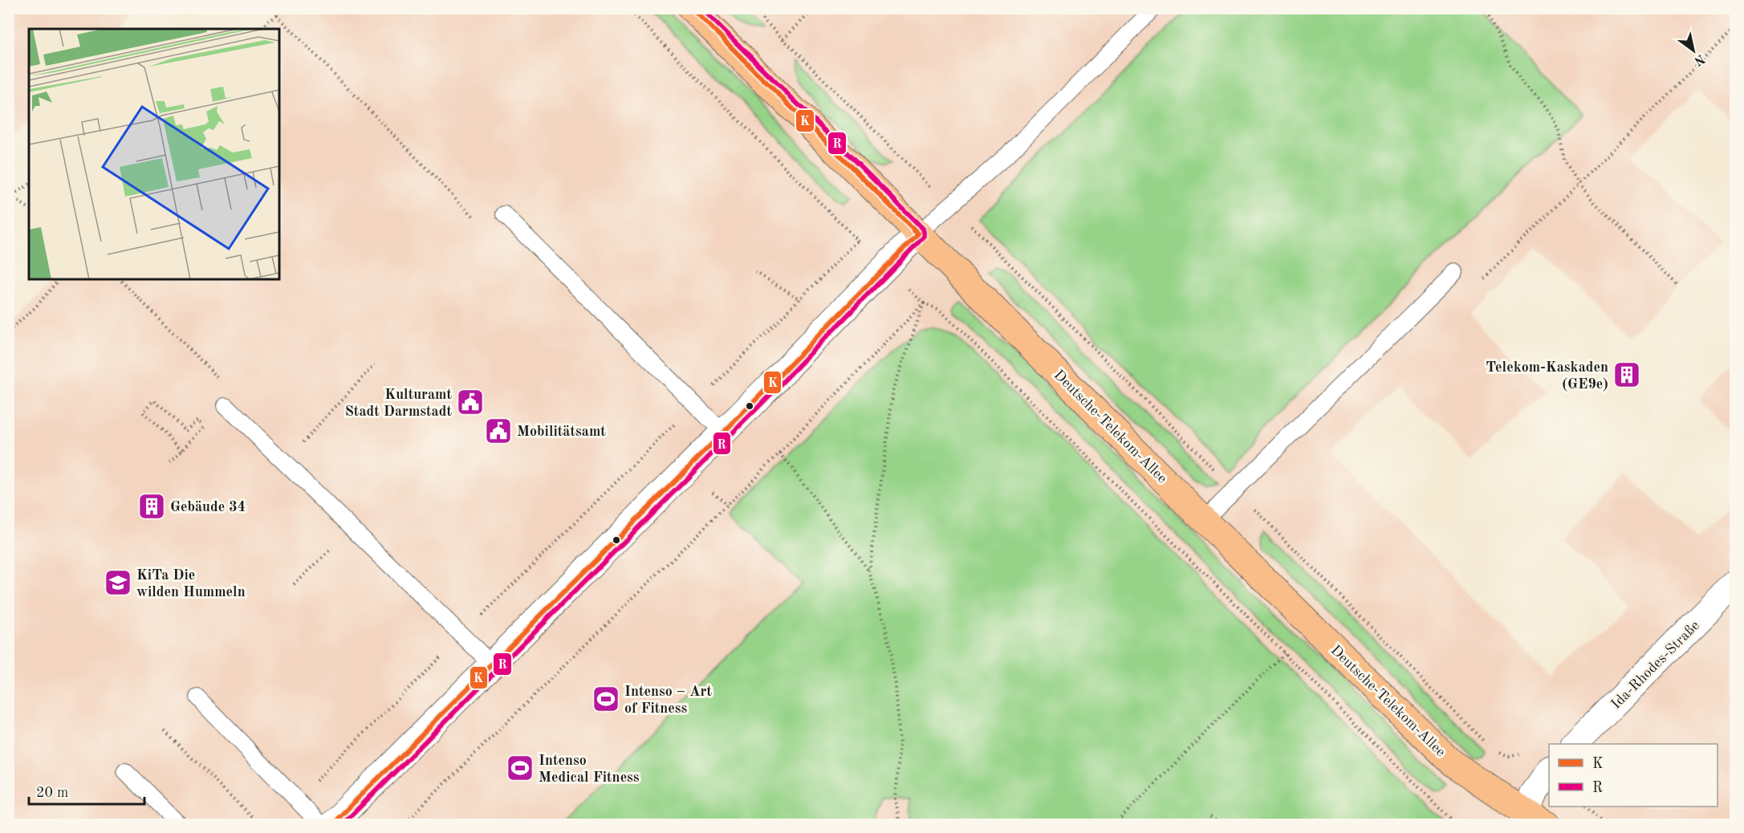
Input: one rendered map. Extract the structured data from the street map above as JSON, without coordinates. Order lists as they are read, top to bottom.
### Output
{
  "streets": {
    "main road": ["Deutsche-Telekom-Allee"],
    "street": ["Ida-Rhodes-Straße"]
  },
  "places": {
    "building": ["Telekom-Kaskaden (GE9e)", "Gebäude 34"],
    "public building": ["Kulturamt Stadt Darmstadt", "Mobilitätsamt"],
    "school or university": ["KiTa Die wilden Hummeln"],
    "sports": ["Intenso – Art of Fitness", "Intenso Medical Fitness"]
  },
  "lines": ["transit line K", "transit line R"],
  "legend": ["K", "R"],
  "scale_bar": "20 m",
  "north": "bottom right"
}
